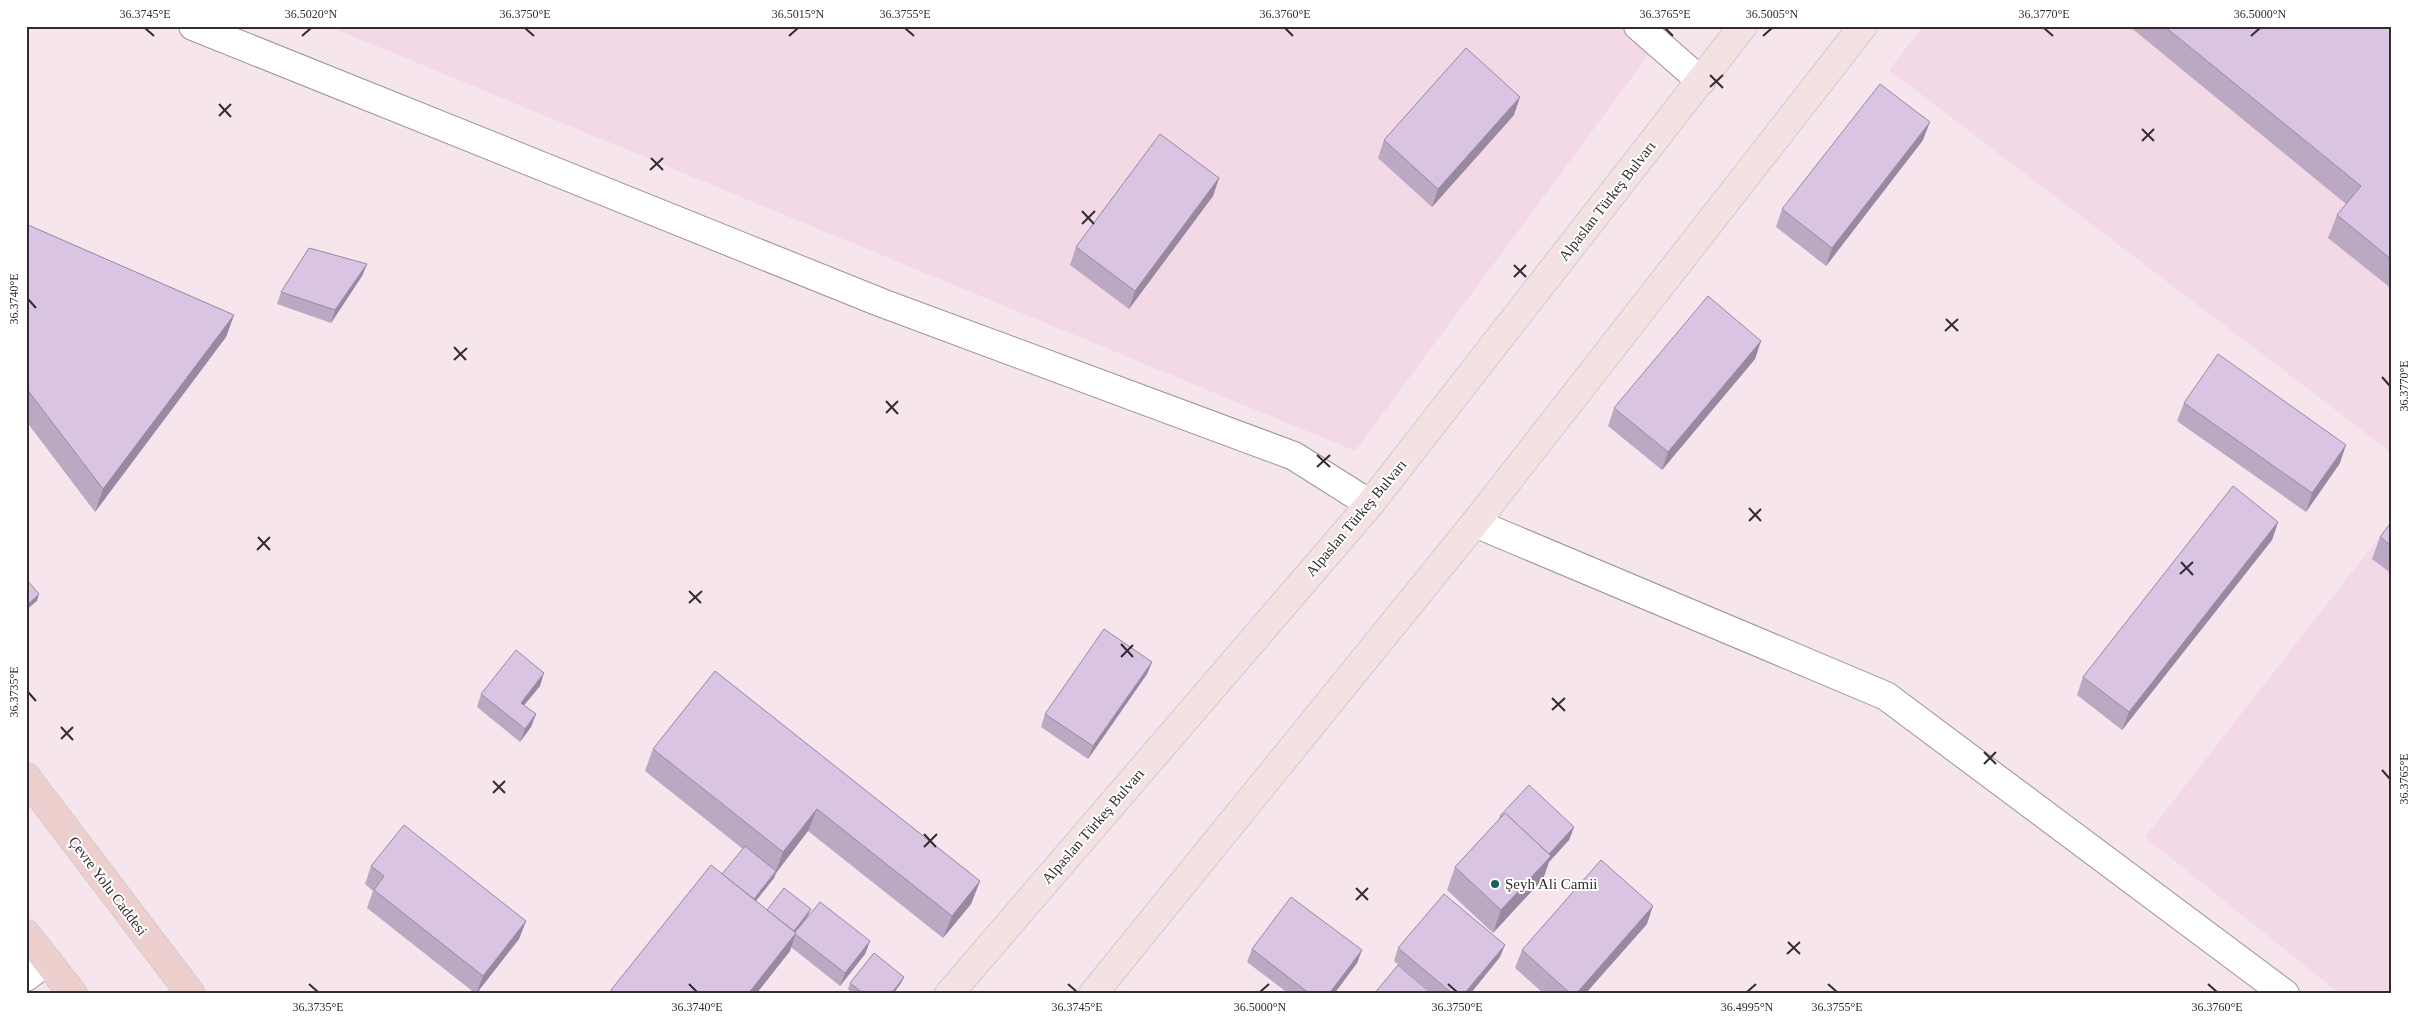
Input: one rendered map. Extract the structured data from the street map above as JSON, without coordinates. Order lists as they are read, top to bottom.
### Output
{
  "streets": {
    "highway": ["Çevre Yolu Caddesi"],
    "main road": ["Alpaslan Türkeş Bulvarı"]
  },
  "places": ["Şeyh Ali Camii"],
  "coordinates": [
    "36.3745°E",
    "36.5020°N",
    "36.3750°E",
    "36.5015°N",
    "36.3755°E",
    "36.3760°E",
    "36.3765°E",
    "36.5005°N",
    "36.3770°E",
    "36.5000°N",
    "36.3740°E",
    "36.3735°E",
    "36.4995°N"
  ]
}
